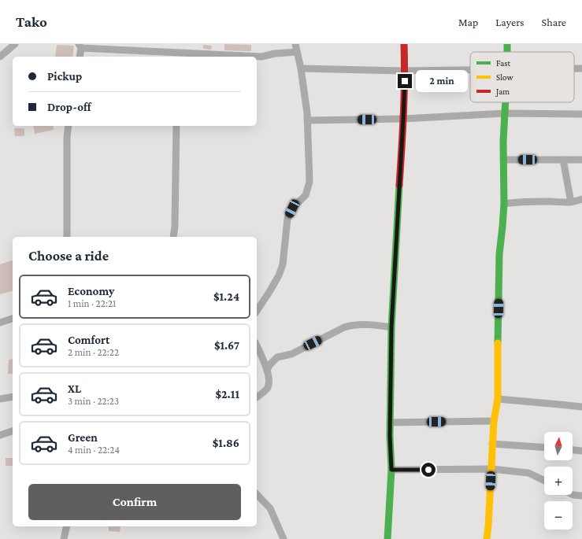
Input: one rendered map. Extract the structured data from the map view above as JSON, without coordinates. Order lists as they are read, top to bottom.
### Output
{
  "legend": ["Fast", "Slow", "Jam"],
  "north": "top",
  "page": {
    "header": "Tako",
    "nav": ["Map", "Layers", "Share"],
    "banner": ["Pickup", "Drop-off"],
    "bubble": "2 min",
    "heading": "Choose a ride",
    "list": [
      {
        "name": "Economy",
        "note": "1 min · 22:21",
        "value": "$1.24"
      },
      {
        "name": "Comfort",
        "note": "2 min · 22:22",
        "value": "$1.67"
      },
      {
        "name": "XL",
        "note": "3 min · 22:23",
        "value": "$2.11"
      },
      {
        "name": "Green",
        "note": "4 min · 22:24",
        "value": "$1.86"
      }
    ],
    "map_buttons": ["+", "−"],
    "buttons": "Confirm"
  }
}
